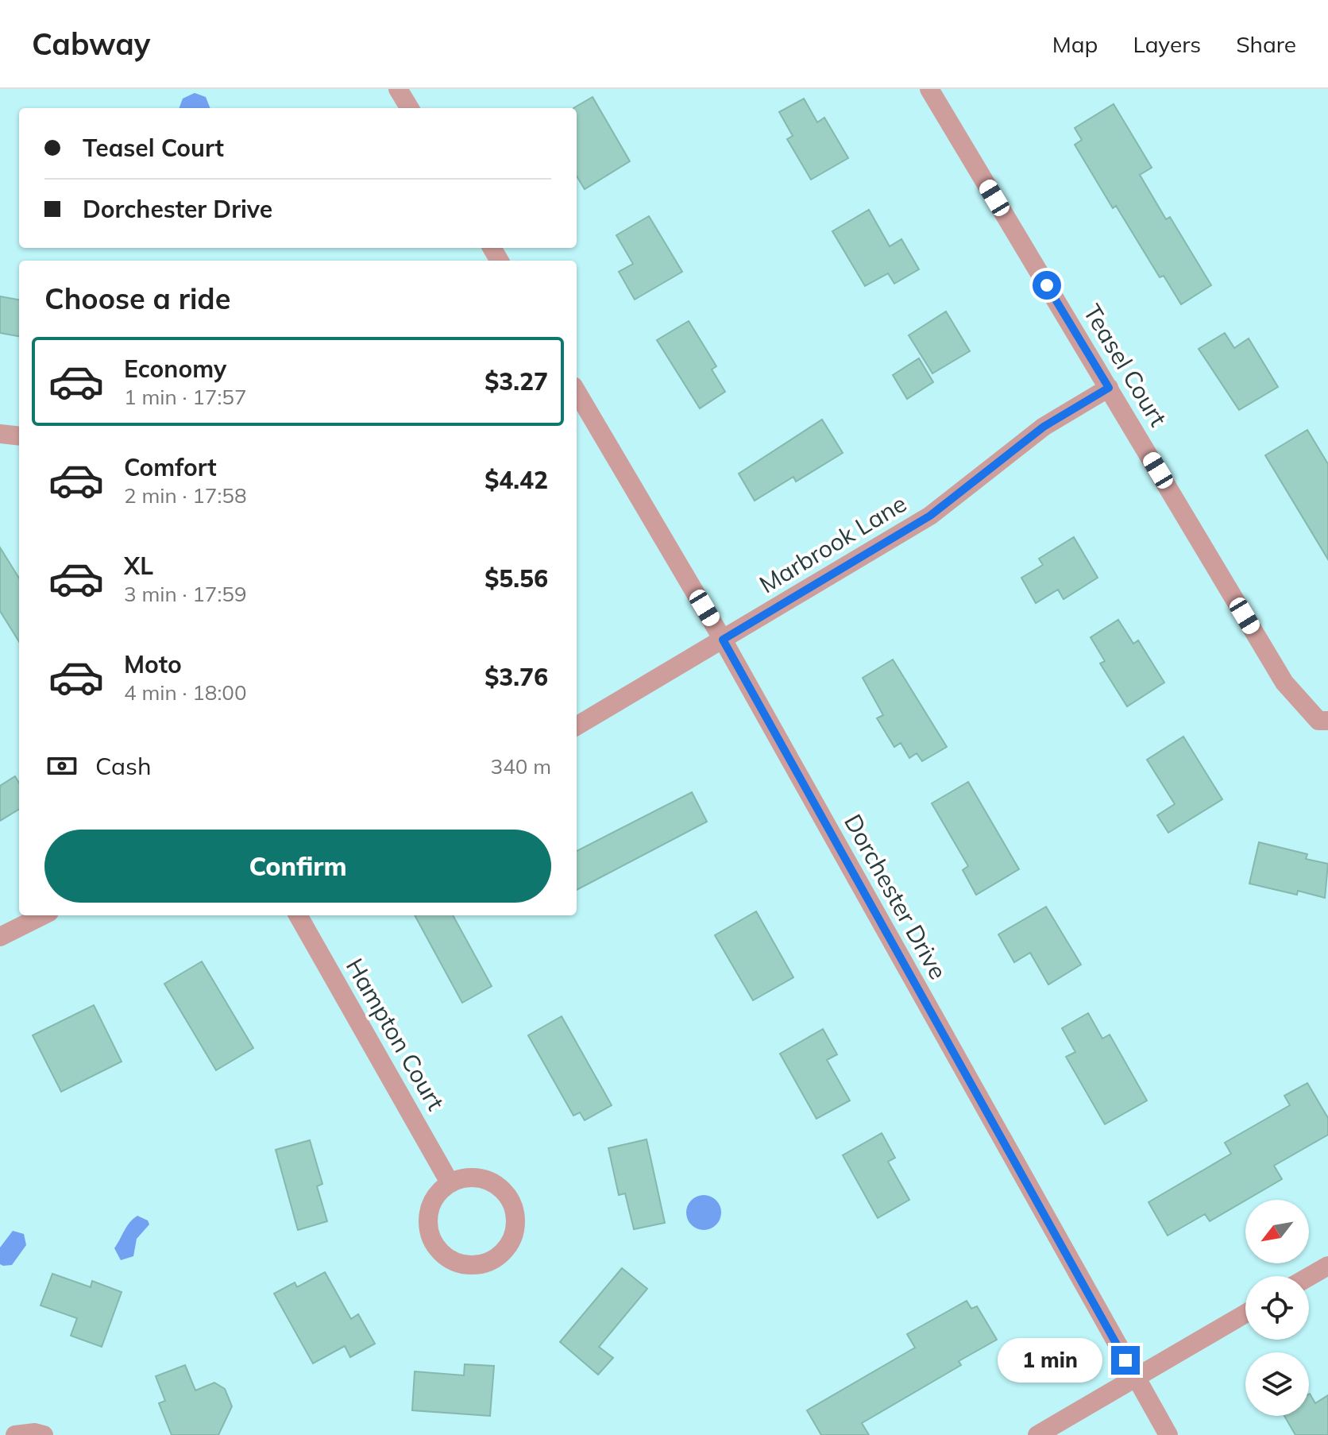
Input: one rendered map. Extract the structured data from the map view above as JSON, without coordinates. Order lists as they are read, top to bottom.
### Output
{
  "streets": {
    "street": [
      "Teasel Court",
      "Marbrook Lane",
      "Dorchester Drive",
      "Hampton Court"
    ]
  },
  "crossings": [
    ["Teasel Court", "Marbrook Lane"],
    ["Marbrook Lane", "Dorchester Drive"]
  ],
  "north": "bottom left",
  "page": {
    "header": "Cabway",
    "nav": ["Map", "Layers", "Share"],
    "banner": ["Teasel Court", "Dorchester Drive"],
    "heading": "Choose a ride",
    "list": [
      {
        "name": "Economy",
        "note": "1 min · 17:57",
        "value": "$3.27"
      },
      {
        "name": "Comfort",
        "note": "2 min · 17:58",
        "value": "$4.42"
      },
      {
        "name": "XL",
        "note": "3 min · 17:59",
        "value": "$5.56"
      },
      {
        "name": "Moto",
        "note": "4 min · 18:00",
        "value": "$3.76"
      }
    ],
    "pay": ["Cash", "340 m"],
    "buttons": "Confirm",
    "bubble": "1 min"
  }
}
